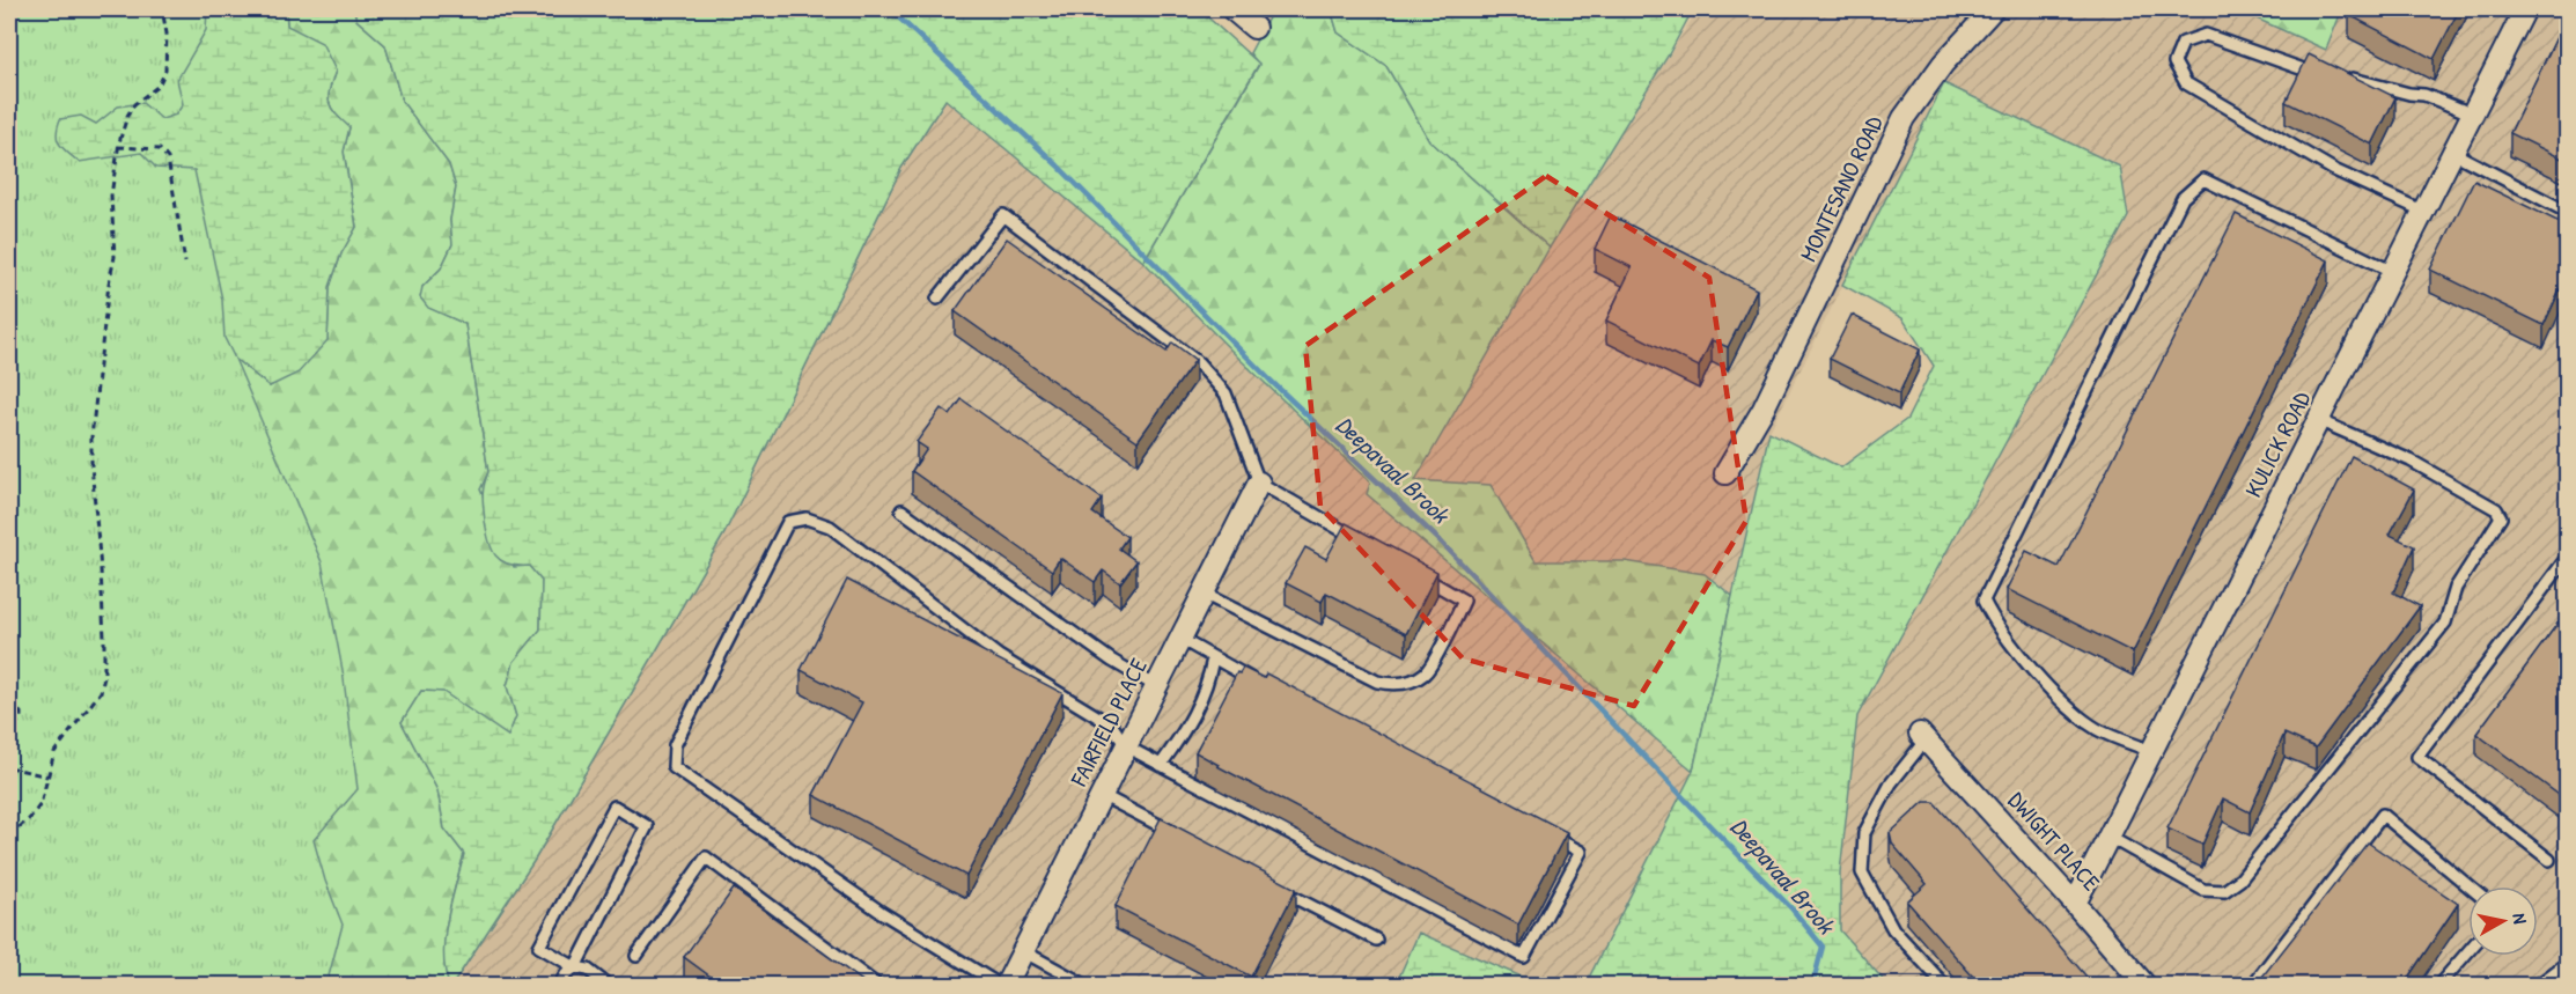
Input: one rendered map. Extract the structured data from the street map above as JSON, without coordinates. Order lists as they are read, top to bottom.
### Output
{
  "streets": {
    "street": [
      "MONTESANO ROAD",
      "KULICK ROAD",
      "FAIRFIELD PLACE",
      "DWIGHT PLACE"
    ]
  },
  "crossings": [
    ["KULICK ROAD", "DWIGHT PLACE"]
  ],
  "water": ["Deepavaal Brook"],
  "north": "right"
}
